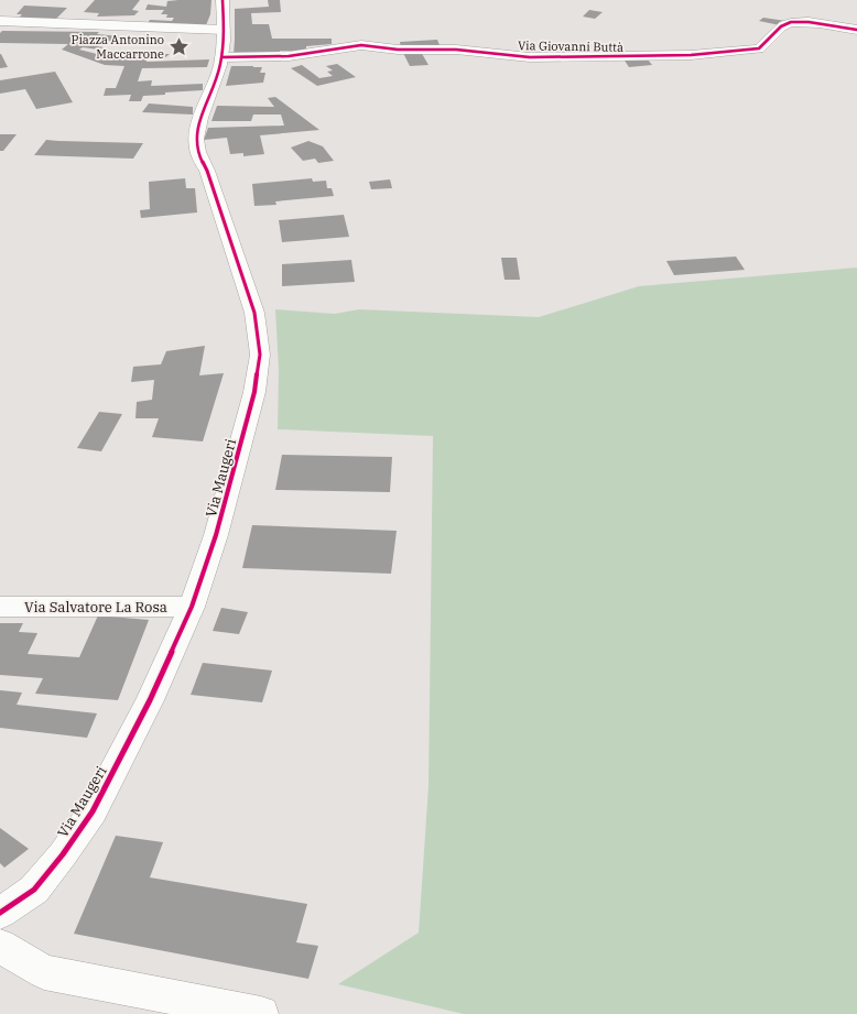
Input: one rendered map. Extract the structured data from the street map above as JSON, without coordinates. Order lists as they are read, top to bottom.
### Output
{
  "streets": {
    "street": ["Via Giovanni Buttà", "Via Maugeri", "Via Salvatore La Rosa"]
  },
  "crossings": [
    ["Via Giovanni Buttà", "Via Maugeri"],
    ["Via Maugeri", "Via Salvatore La Rosa"]
  ],
  "places": {
    "place": ["Piazza Antonino Maccarrone"]
  }
}
